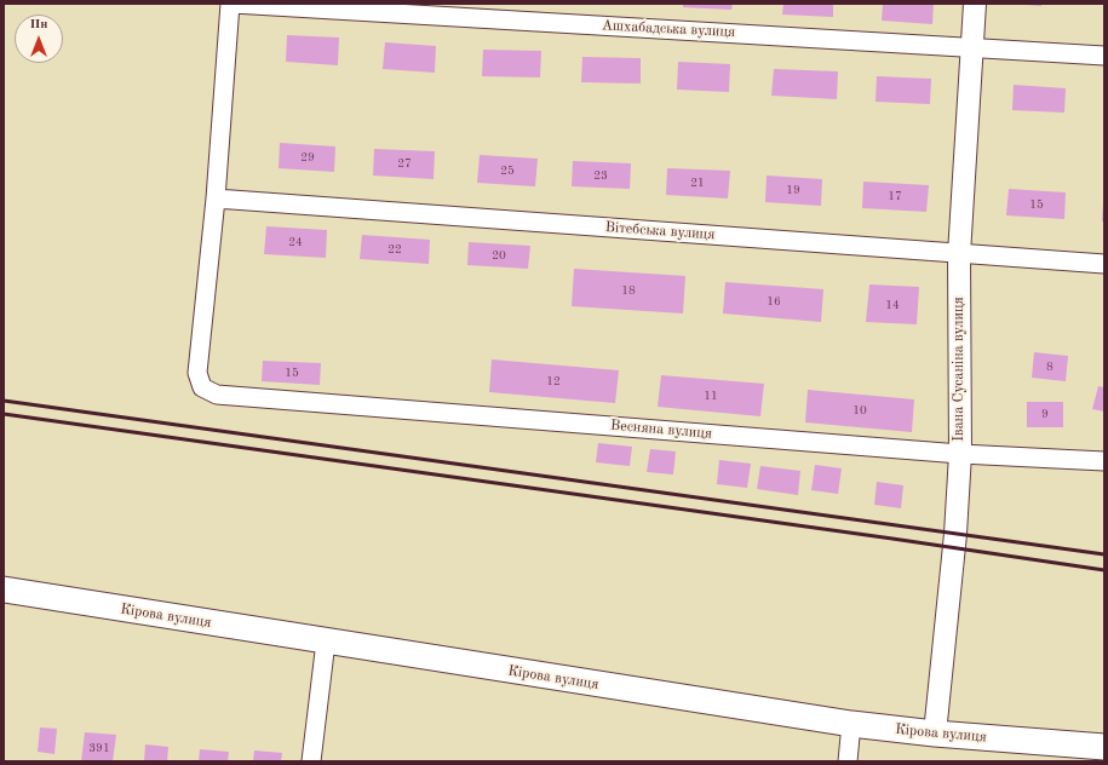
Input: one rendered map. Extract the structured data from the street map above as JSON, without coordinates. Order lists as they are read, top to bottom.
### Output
{
  "streets": {
    "main road": ["Кірова вулиця"],
    "street": [
      "Ашхабадська вулиця",
      "Вітебська вулиця",
      "Івана Сусаніна вулиця",
      "Весняна вулиця"
    ]
  },
  "crossings": [
    ["Ашхабадська вулиця", "Івана Сусаніна вулиця"],
    ["Вітебська вулиця", "Івана Сусаніна вулиця"],
    ["Вітебська вулиця", "Весняна вулиця"],
    ["Івана Сусаніна вулиця", "Весняна вулиця"],
    ["Івана Сусаніна вулиця", "Кірова вулиця"]
  ],
  "house_numbers": [
    "29",
    "27",
    "25",
    "23",
    "21",
    "19",
    "17",
    "15",
    "24",
    "22",
    "20",
    "18",
    "16",
    "14",
    "8",
    "15",
    "12",
    "11",
    "10",
    "9",
    "391"
  ],
  "north": "top"
}
